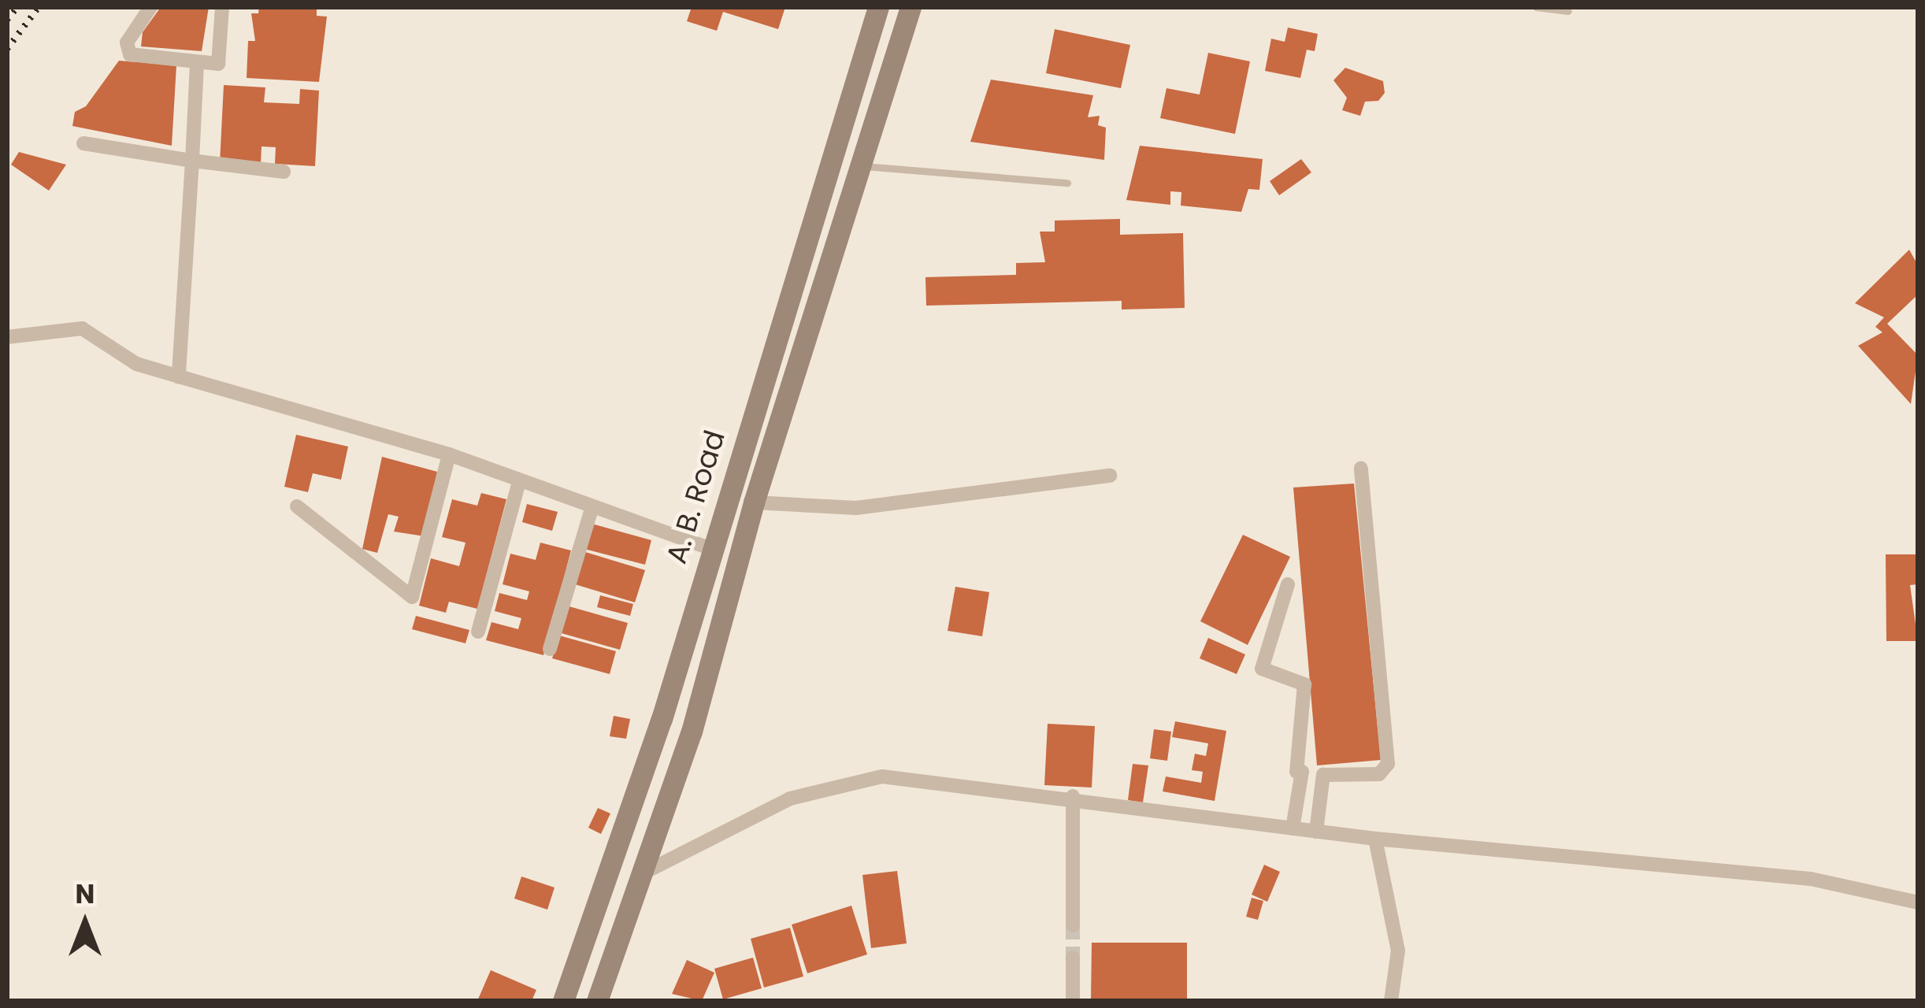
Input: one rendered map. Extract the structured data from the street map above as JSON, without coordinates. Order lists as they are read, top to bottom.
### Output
{
  "streets": {
    "main road": ["A. B. Road"]
  },
  "north": "top"
}
